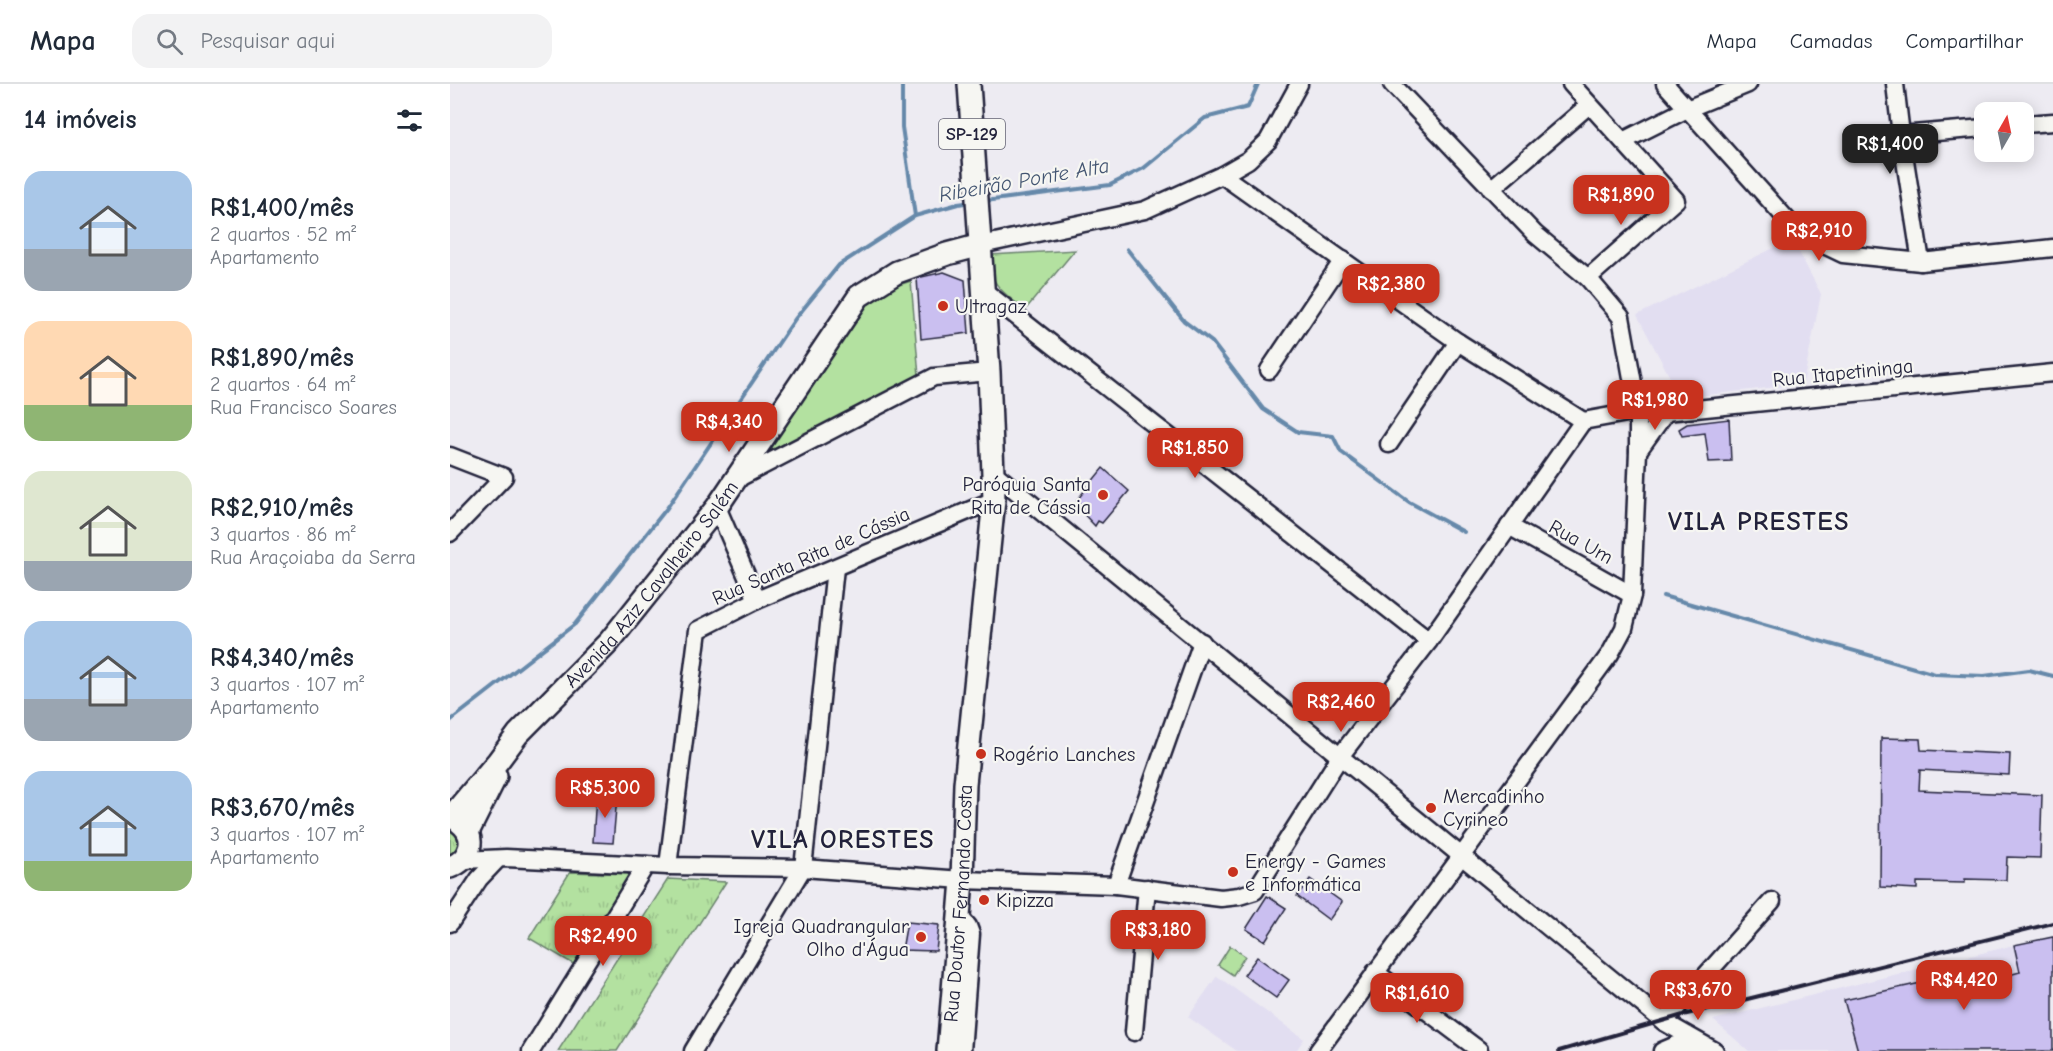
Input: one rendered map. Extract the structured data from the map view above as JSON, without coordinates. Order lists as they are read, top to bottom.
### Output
{
  "streets": {
    "main road": ["SP-129", "Avenida Aziz Cavalheiro Salém", "Rua Doutor Fernando Costa"],
    "street": ["Rua Itapetininga", "Rua Um", "Rua Santa Rita de Cássia"]
  },
  "crossings": [
    ["Rua Santa Rita de Cássia", "Rua Doutor Fernando Costa"],
    ["Avenida Aziz Cavalheiro Salém", "Rua Doutor Fernando Costa"]
  ],
  "districts": ["VILA PRESTES", "VILA ORESTES"],
  "water": ["Ribeirão Ponte Alta"],
  "places": [
    "Ultragaz",
    "Paróquia Santa Rita de Cássia",
    "Rogério Lanches",
    "Mercadinho Cyrineo",
    "Energy - Games e Informática",
    "Kipizza",
    "Igreja Quadrangular Olho d'Água"
  ],
  "north": "top",
  "page": {
    "header": "Mapa",
    "search": "Pesquisar aqui",
    "nav": ["Mapa", "Camadas", "Compartilhar"],
    "heading": "14 imóveis",
    "price": [
      "R$1,400",
      "R$1,890",
      "R$2,910",
      "R$2,380",
      "R$1,980",
      "R$4,340",
      "R$1,850",
      "R$2,460",
      "R$5,300",
      "R$3,180",
      "R$2,490",
      "R$4,420",
      "R$3,670",
      "R$1,610"
    ],
    "list": [
      {
        "name": "R$1,400/mês",
        "note": "2 quartos · 52 m² · Apartamento"
      },
      {
        "name": "R$1,890/mês",
        "note": "2 quartos · 64 m² · Rua Francisco Soares"
      },
      {
        "name": "R$2,910/mês",
        "note": "3 quartos · 86 m² · Rua Araçoiaba da Serra"
      },
      {
        "name": "R$4,340/mês",
        "note": "3 quartos · 107 m² · Apartamento"
      },
      {
        "name": "R$3,670/mês",
        "note": "3 quartos · 107 m² · Apartamento"
      }
    ]
  }
}
